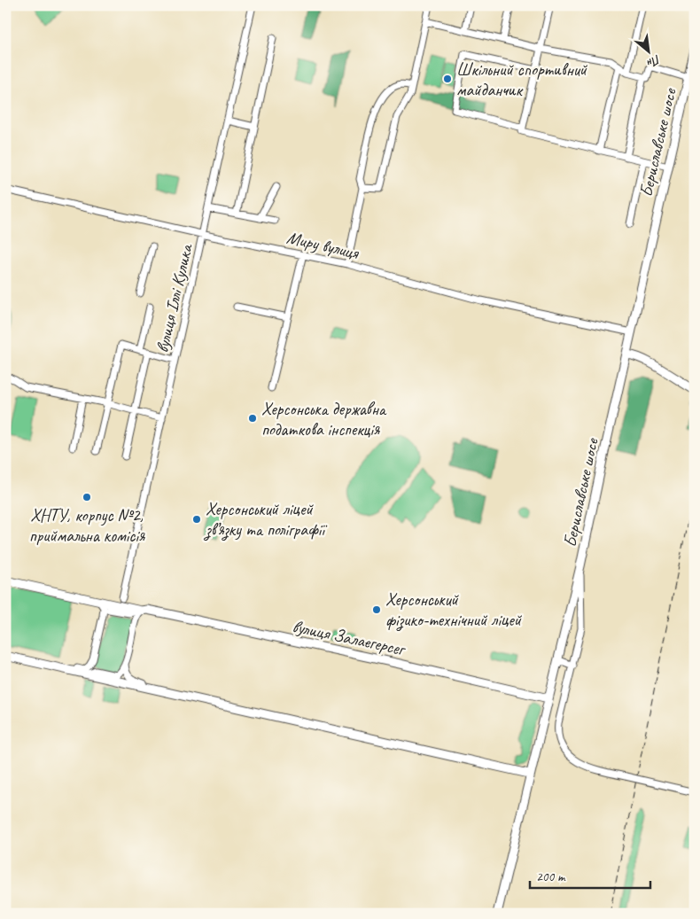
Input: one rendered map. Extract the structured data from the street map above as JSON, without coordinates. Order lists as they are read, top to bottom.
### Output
{
  "streets": {
    "main road": ["Бериславське шосе", "вулиця Залаегерсег"],
    "street": ["Миру вулиця", "вулиця Іллі Кулика"]
  },
  "crossings": [
    ["Бериславське шосе", "Миру вулиця"],
    ["Бериславське шосе", "вулиця Залаегерсег"],
    ["Миру вулиця", "вулиця Іллі Кулика"]
  ],
  "places": [
    "Шкільний спортивний майданчик",
    "Херсонська державна податкова інспекція",
    "ХНТУ, корпус №2, приймальна комісія",
    "Херсонський ліцей зв’язку та поліграфії",
    "Херсонський фізико-технічний ліцей"
  ],
  "scale_bar": "200 m",
  "north": "bottom right"
}
